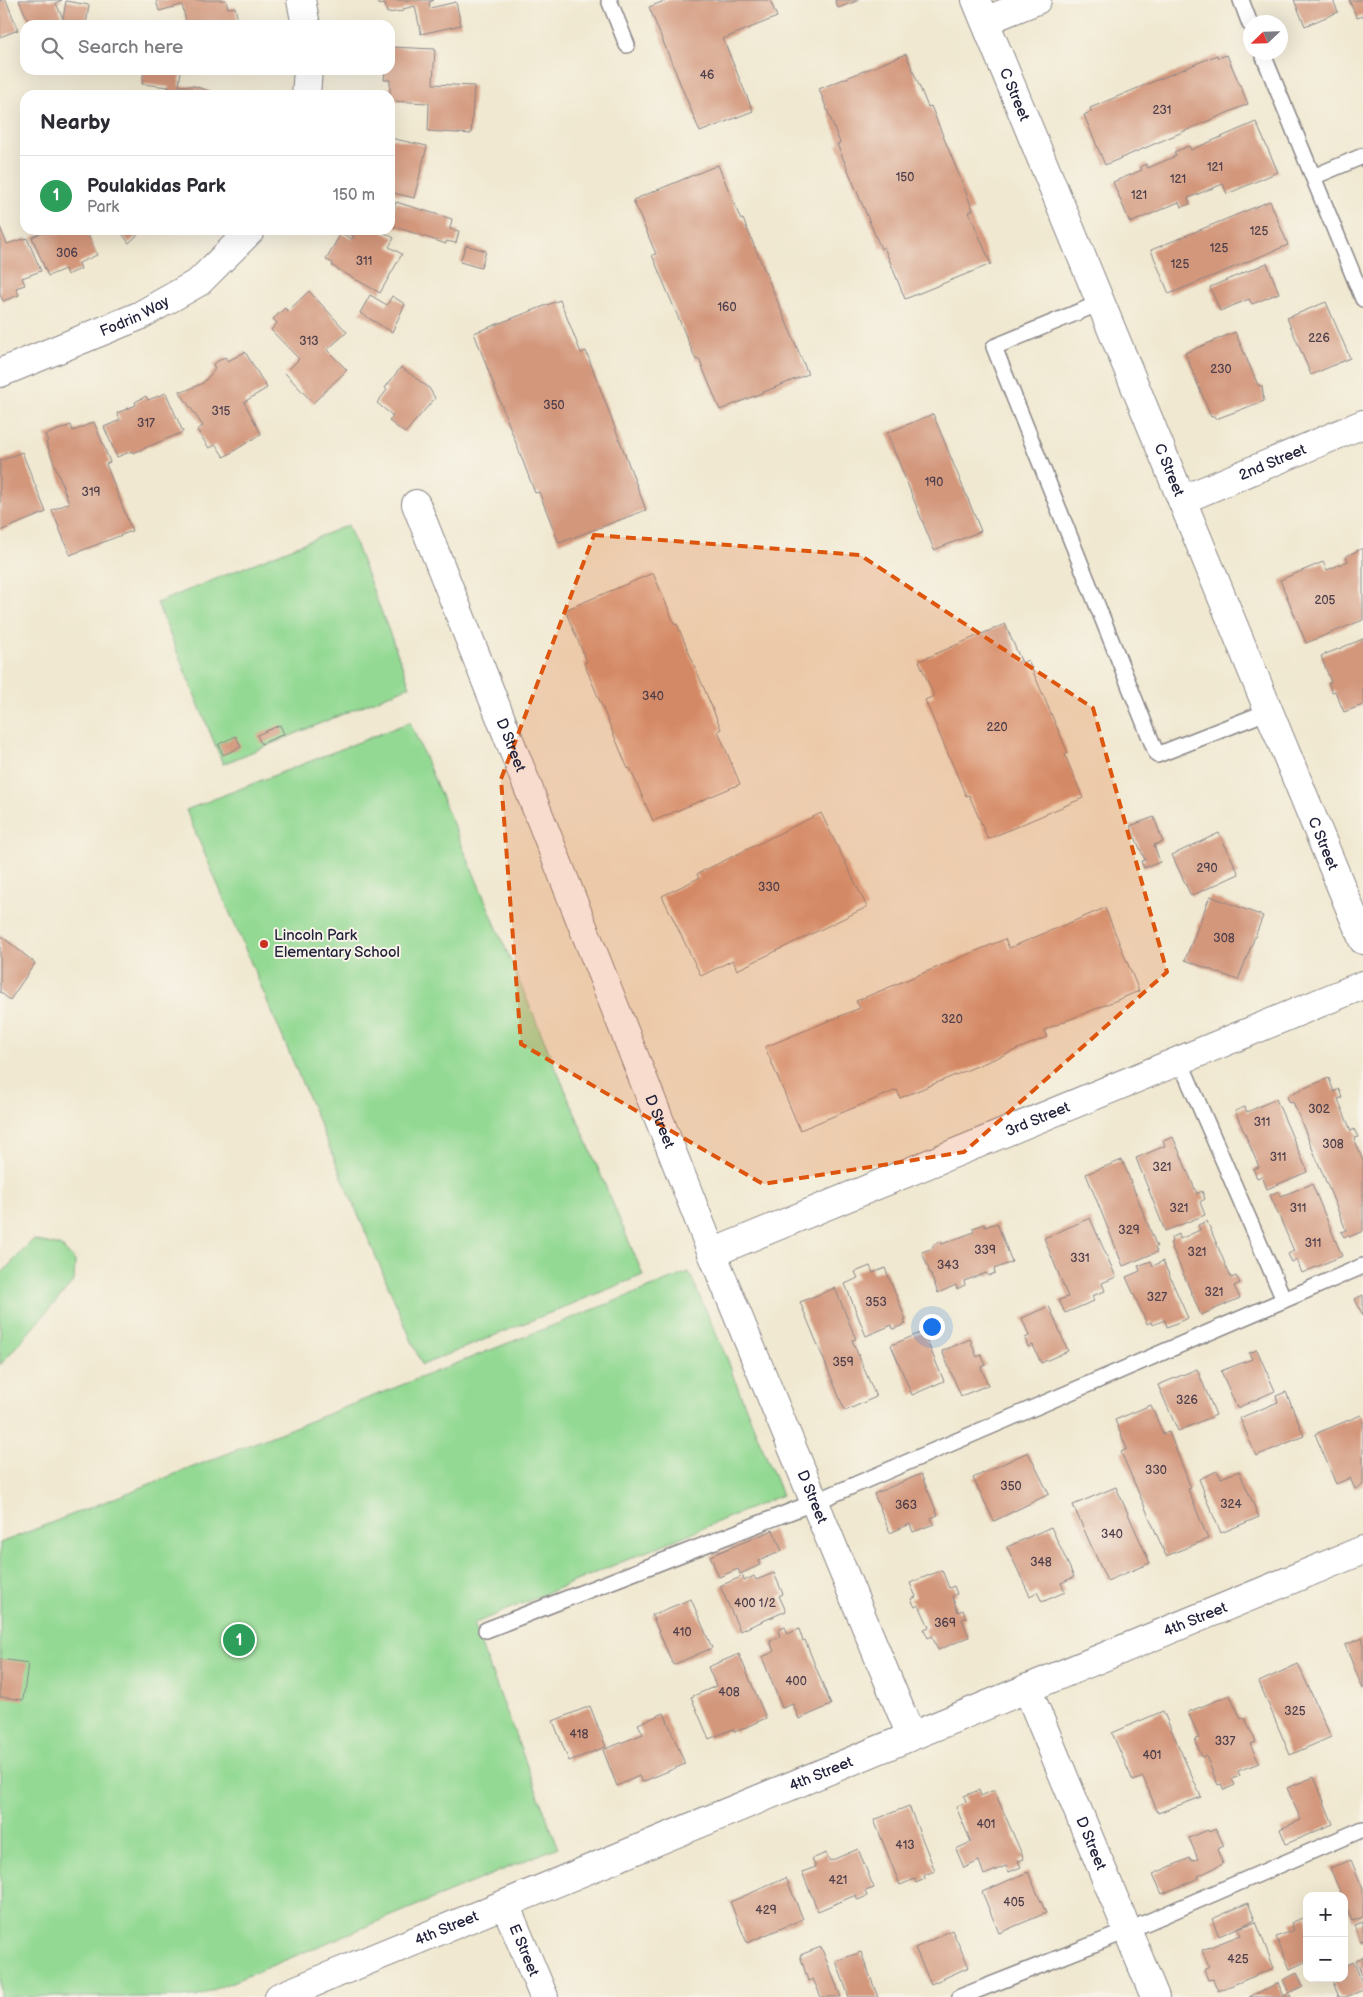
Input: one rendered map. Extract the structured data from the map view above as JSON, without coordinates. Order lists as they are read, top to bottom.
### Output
{
  "streets": {
    "street": [
      "C Street",
      "Fodrin Way",
      "2nd Street",
      "D Street",
      "3rd Street",
      "4th Street",
      "E Street"
    ]
  },
  "crossings": [
    ["C Street", "2nd Street"],
    ["D Street", "3rd Street"],
    ["D Street", "4th Street"],
    ["4th Street", "E Street"]
  ],
  "places": ["Lincoln Park Elementary School"],
  "house_numbers": [
    "46",
    "231",
    "121",
    "150",
    "121",
    "121",
    "125",
    "125",
    "306",
    "311",
    "125",
    "160",
    "226",
    "313",
    "230",
    "350",
    "315",
    "317",
    "190",
    "319",
    "205",
    "340",
    "220",
    "290",
    "330",
    "308",
    "320",
    "302",
    "311",
    "308",
    "311",
    "321",
    "321",
    "311",
    "329",
    "311",
    "339",
    "321",
    "331",
    "343",
    "321",
    "327",
    "353",
    "359",
    "326",
    "330",
    "350",
    "324",
    "363",
    "340",
    "348",
    "400 1/2",
    "369",
    "410",
    "400",
    "408",
    "325",
    "418",
    "337",
    "401",
    "401",
    "413",
    "421",
    "405",
    "429",
    "425"
  ],
  "north": "bottom left",
  "page": {
    "search": "Search here",
    "heading": "Nearby",
    "list": [
      {
        "mark": "1",
        "name": "Poulakidas Park",
        "note": "Park",
        "value": "150 m"
      }
    ],
    "pins": "1",
    "map_buttons": ["+", "−"]
  }
}
